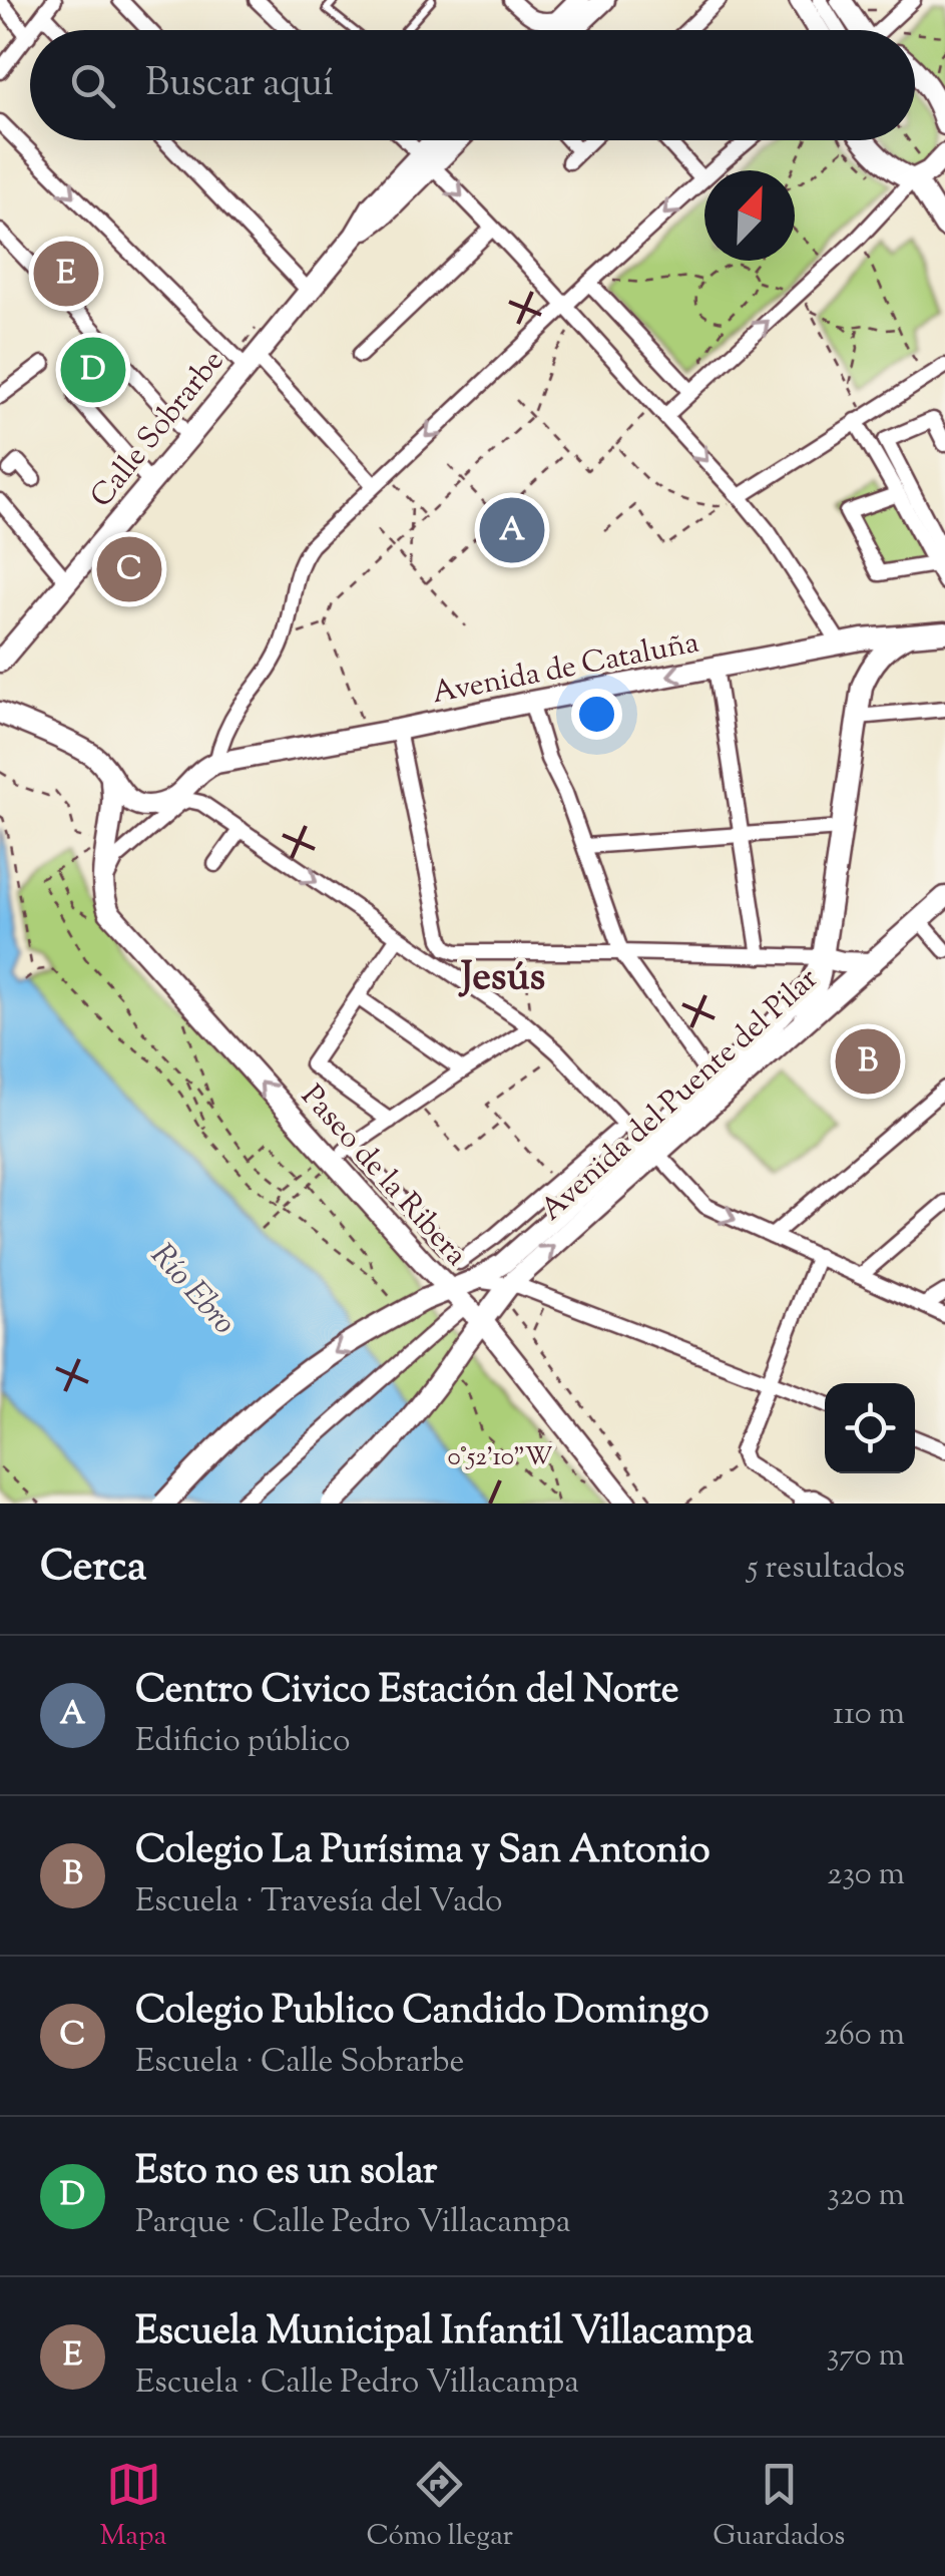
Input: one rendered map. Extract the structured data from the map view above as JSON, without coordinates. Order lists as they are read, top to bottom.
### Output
{
  "streets": {
    "main road": [
      "Calle Sobrarbe",
      "Avenida de Cataluña",
      "Avenida del Puente del Pilar",
      "Paseo de la Ribera"
    ]
  },
  "crossings": [
    ["Avenida del Puente del Pilar", "Paseo de la Ribera"]
  ],
  "one_way": ["Paseo de la Ribera"],
  "districts": ["Jesús"],
  "water": ["Río Ebro"],
  "north": "top right",
  "page": {
    "search": "Buscar aquí",
    "pins": [
      "E",
      "D",
      "A",
      "C",
      "B"
    ],
    "heading": ["Cerca", "5 resultados"],
    "list": [
      {
        "mark": "A",
        "name": "Centro Civico Estación del Norte",
        "note": "Edificio público",
        "value": "110 m"
      },
      {
        "mark": "B",
        "name": "Colegio La Purísima y San Antonio",
        "note": "Escuela · Travesía del Vado",
        "value": "230 m"
      },
      {
        "mark": "C",
        "name": "Colegio Publico Candido Domingo",
        "note": "Escuela · Calle Sobrarbe",
        "value": "260 m"
      },
      {
        "mark": "D",
        "name": "Esto no es un solar",
        "note": "Parque · Calle Pedro Villacampa",
        "value": "320 m"
      },
      {
        "mark": "E",
        "name": "Escuela Municipal Infantil Villacampa",
        "note": "Escuela · Calle Pedro Villacampa",
        "value": "370 m"
      }
    ],
    "nav": ["Mapa", "Cómo llegar", "Guardados"]
  },
  "coordinates": ["0°52'10\"W"]
}
